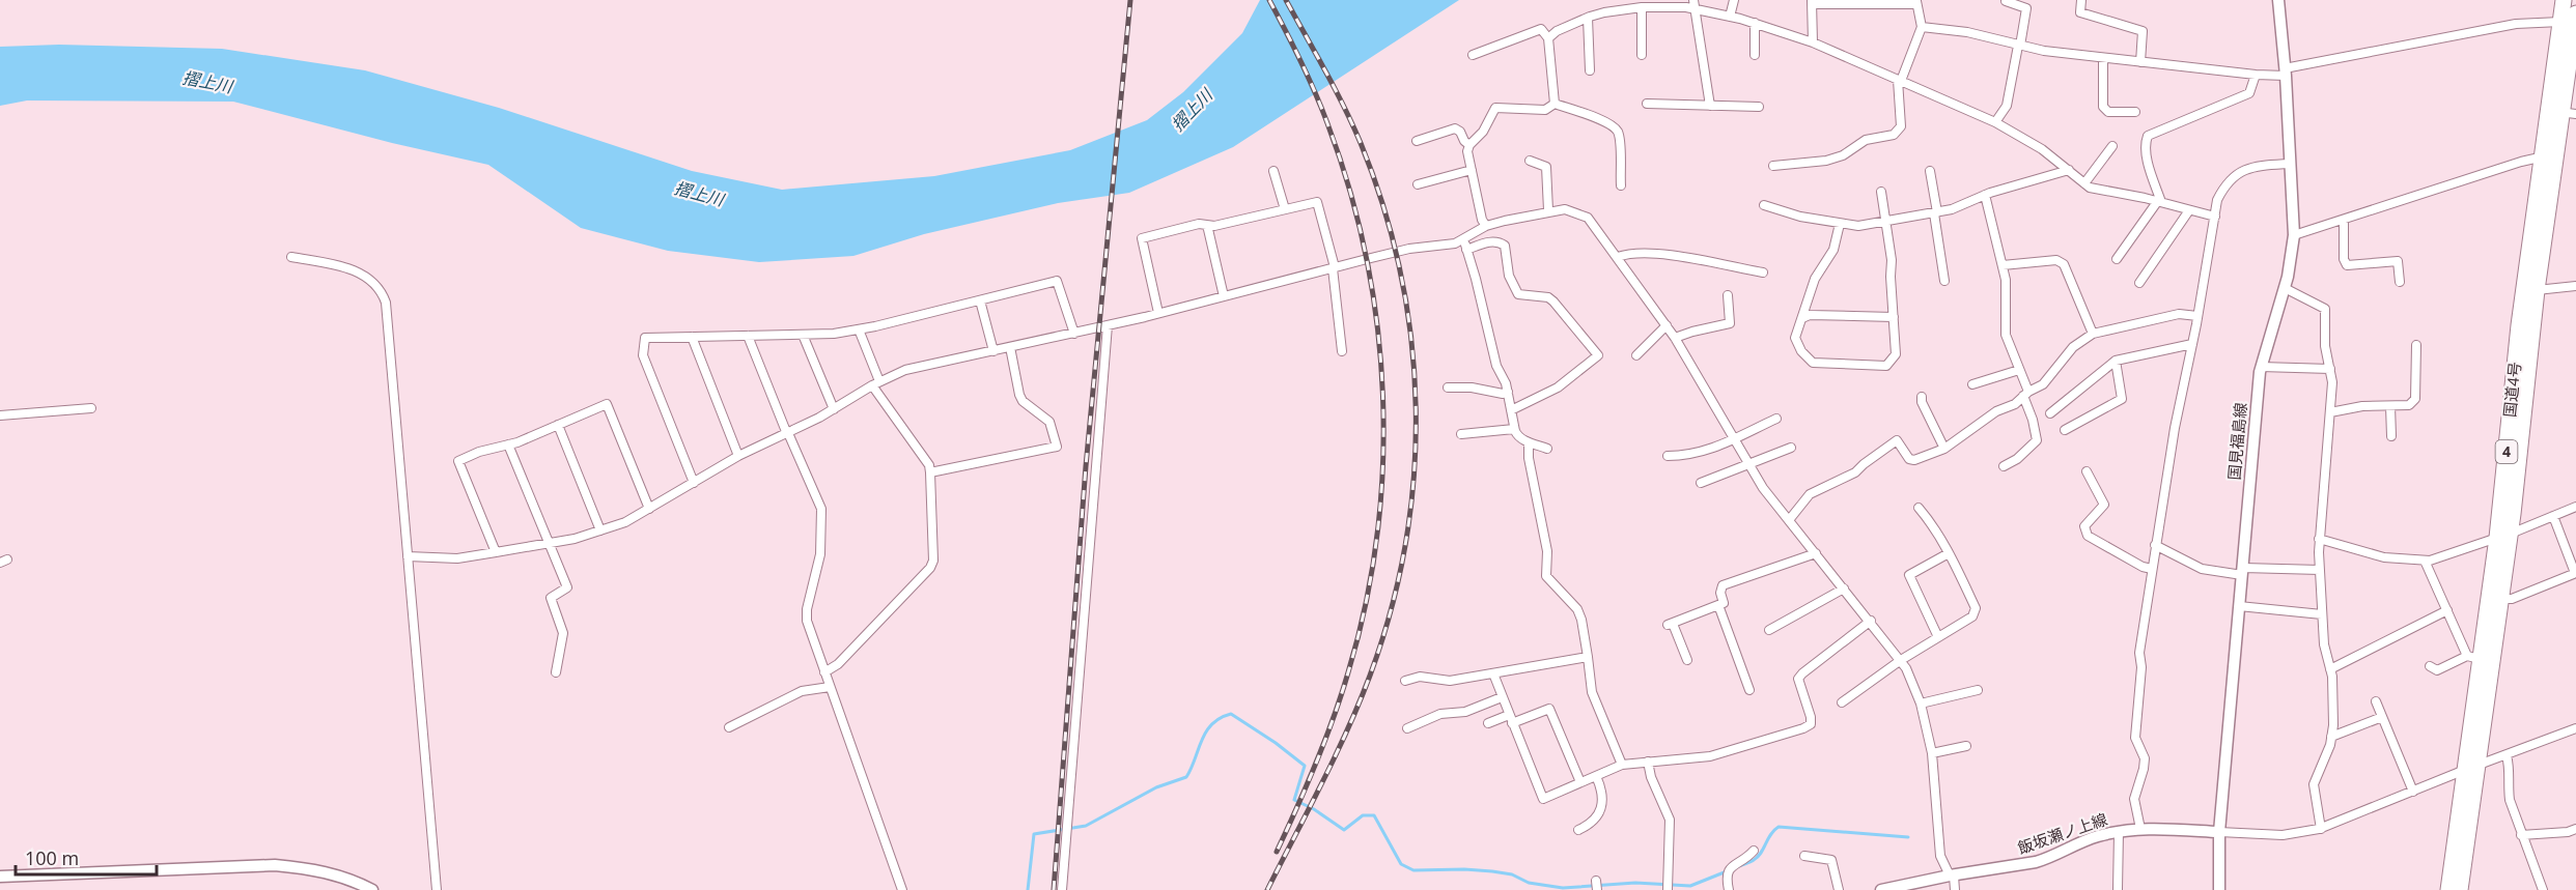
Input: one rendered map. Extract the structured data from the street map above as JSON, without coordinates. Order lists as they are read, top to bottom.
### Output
{
  "streets": {
    "highway": ["国道4号", "4"],
    "main road": ["国見福島線", "飯坂瀬ノ上線"]
  },
  "crossings": [
    ["国見福島線", "飯坂瀬ノ上線"]
  ],
  "water": ["摺上川"],
  "scale_bar": "100 m"
}
